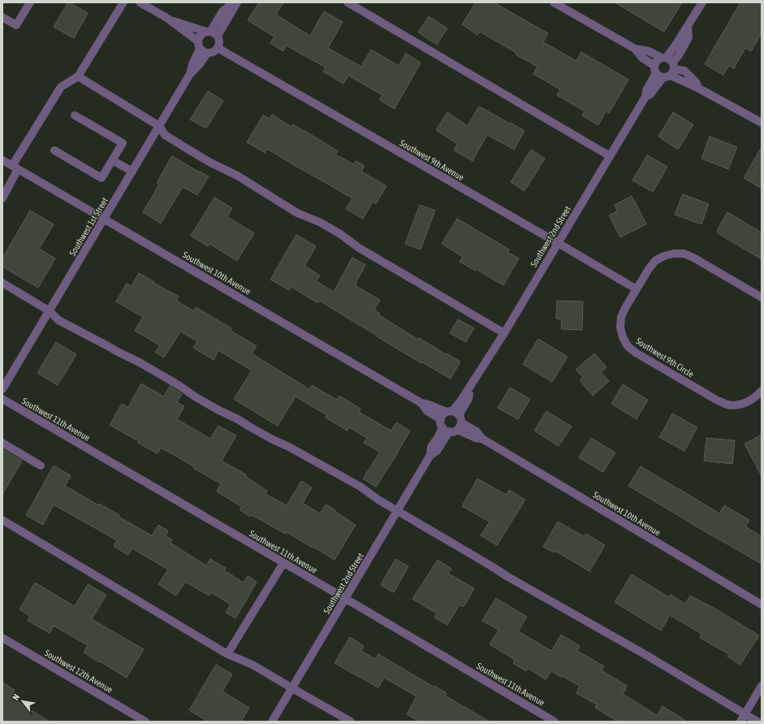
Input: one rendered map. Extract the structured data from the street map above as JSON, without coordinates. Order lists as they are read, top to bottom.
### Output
{
  "streets": {
    "street": [
      "Southwest 9th Avenue",
      "Southwest 1st Street",
      "Southwest 2nd Street",
      "Southwest 10th Avenue",
      "Southwest 9th Circle",
      "Southwest 11th Avenue",
      "Southwest 12th Avenue"
    ]
  },
  "crossings": [
    ["Southwest 9th Avenue", "Southwest 1st Street"],
    ["Southwest 9th Avenue", "Southwest 2nd Street"],
    ["Southwest 9th Avenue", "Southwest 9th Circle"],
    ["Southwest 1st Street", "Southwest 10th Avenue"],
    ["Southwest 2nd Street", "Southwest 10th Avenue"],
    ["Southwest 2nd Street", "Southwest 11th Avenue"]
  ],
  "north": "top left"
}
